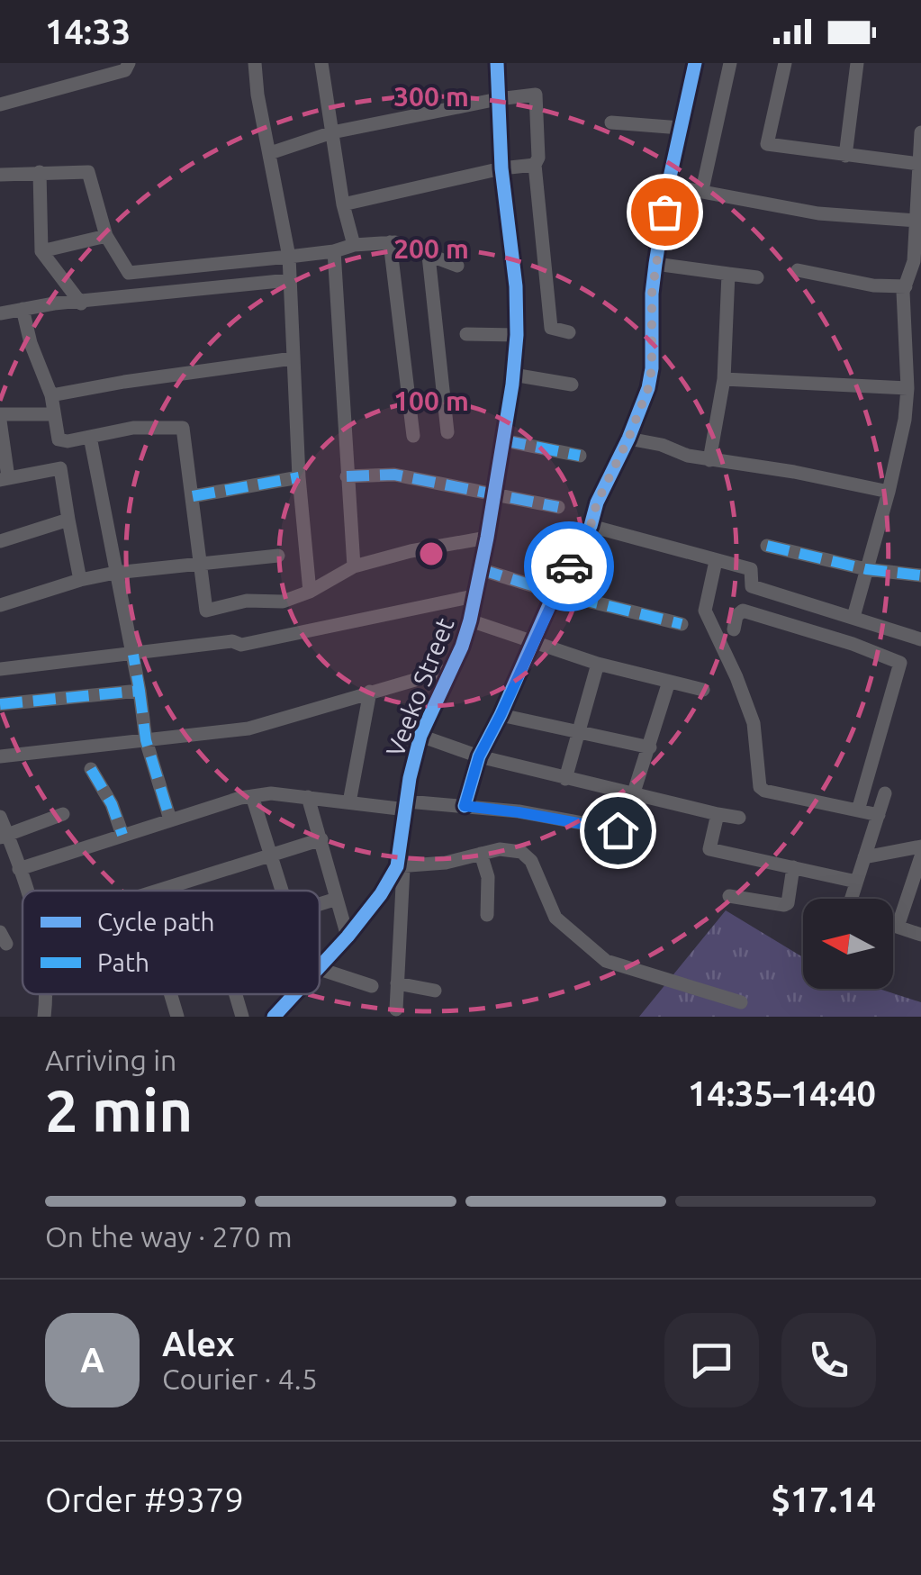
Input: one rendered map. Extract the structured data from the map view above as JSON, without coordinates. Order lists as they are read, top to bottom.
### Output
{
  "streets": {
    "street": ["Veeko Street"]
  },
  "legend": ["Cycle path", "Path"],
  "north": "left",
  "page": {
    "status": "14:33",
    "heading": ["2 min", "Arriving in", "14:35–14:40"],
    "panel": [
      "Alex",
      "Courier · 4.5",
      "Order #9379",
      "$17.14"
    ],
    "bar": "On the way · 270 m",
    "round": "A"
  },
  "rings": ["300 m", "200 m", "100 m"]
}
